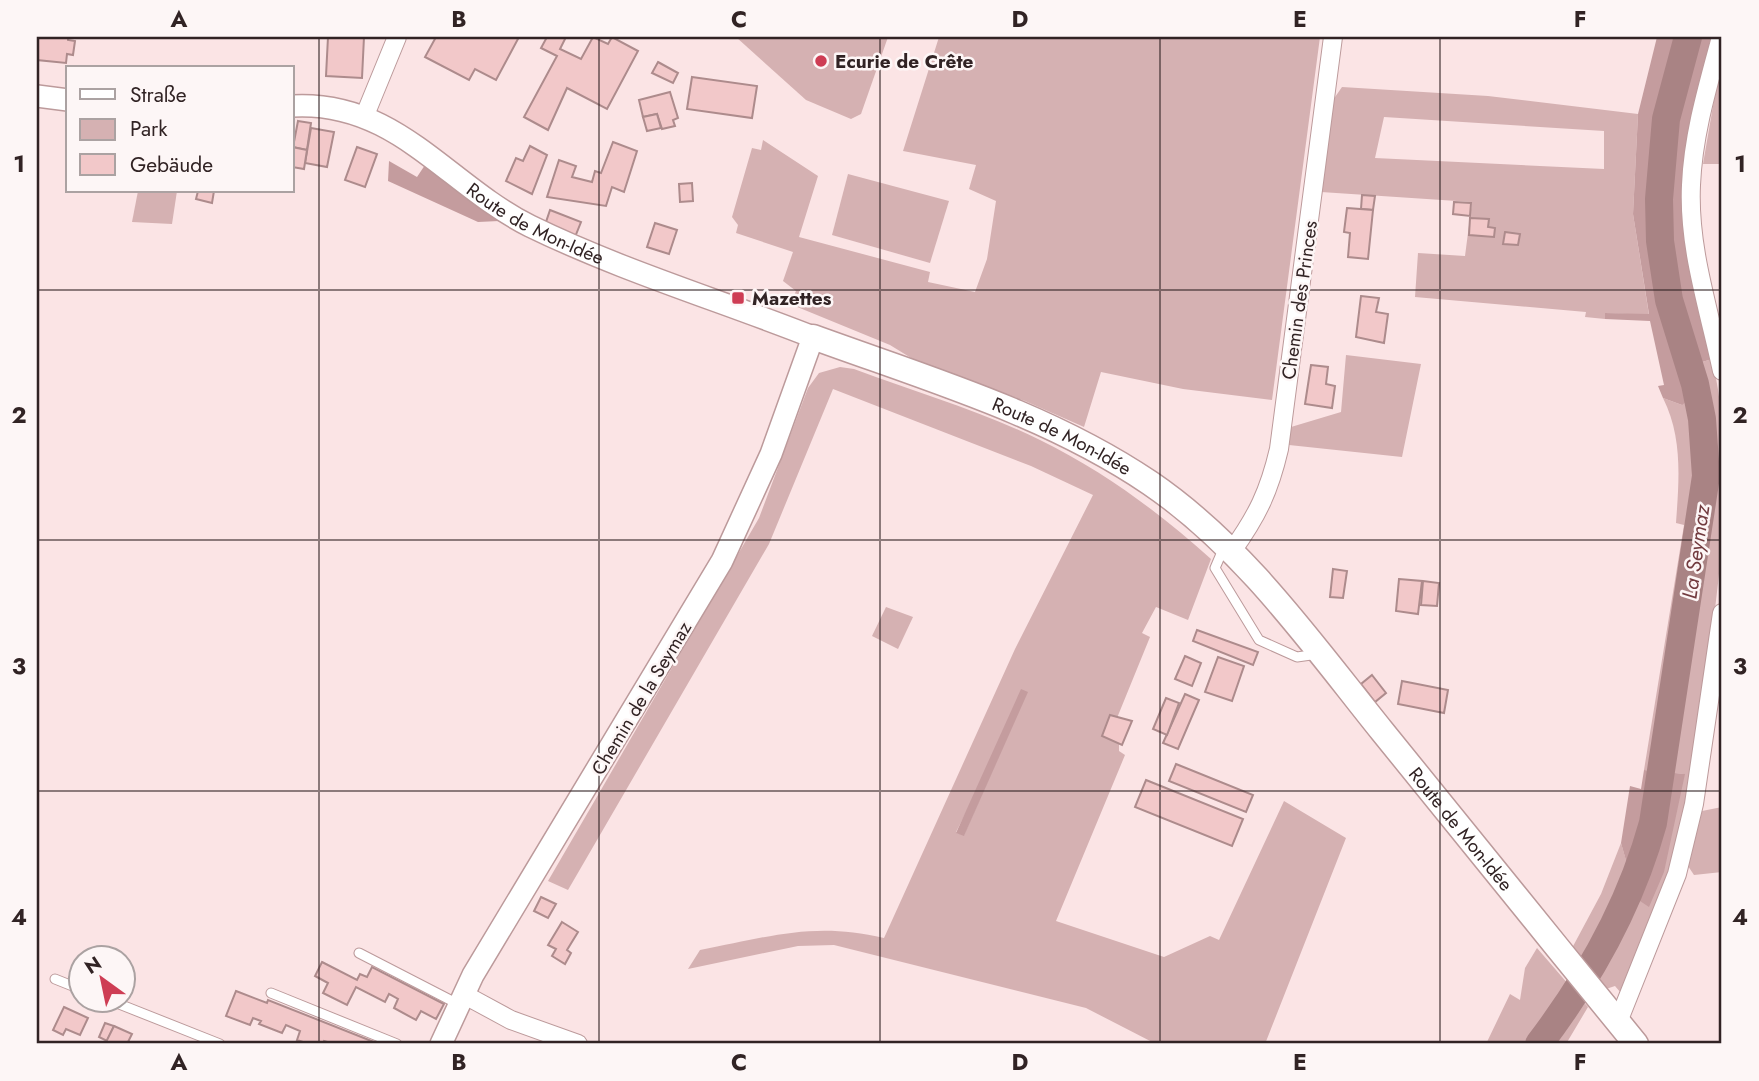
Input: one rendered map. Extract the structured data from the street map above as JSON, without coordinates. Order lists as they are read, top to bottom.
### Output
{
  "streets": {
    "main road": ["Route de Mon-Idée"],
    "street": ["Chemin des Princes", "Chemin de la Seymaz"]
  },
  "crossings": [
    ["Route de Mon-Idée", "Chemin des Princes"],
    ["Route de Mon-Idée", "Chemin de la Seymaz"]
  ],
  "water": ["La Seymaz"],
  "places": {
    "other": ["Ecurie de Crête"],
    "transit": ["Mazettes"]
  },
  "legend": ["Straße", "Park", "Gebäude"],
  "north": "top left",
  "grid": {
    "columns": [
      "A",
      "B",
      "C",
      "D",
      "E",
      "F"
    ],
    "rows": [
      "1",
      "2",
      "3",
      "4"
    ]
  }
}
